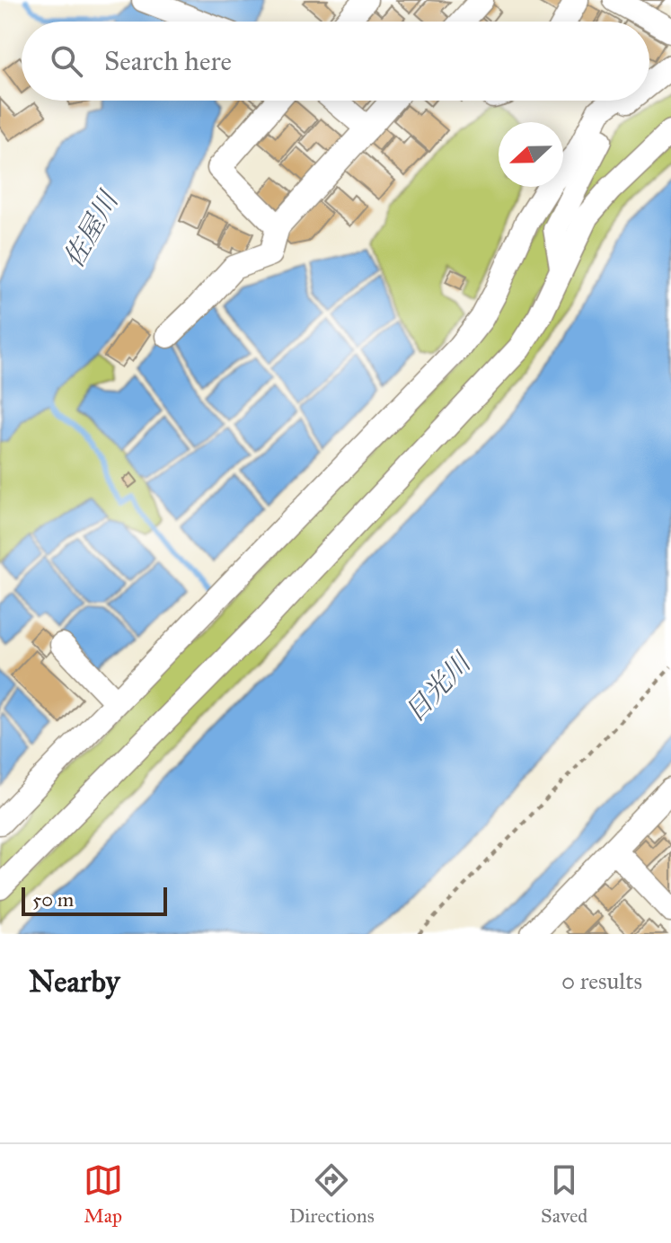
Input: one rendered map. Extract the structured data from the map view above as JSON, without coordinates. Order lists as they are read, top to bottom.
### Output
{
  "water": ["佐屋川", "日光川"],
  "scale_bar": "50 m",
  "north": "left",
  "page": {
    "search": "Search here",
    "scale": "50 m",
    "heading": ["Nearby", "0 results"],
    "nav": ["Map", "Directions", "Saved"]
  }
}
